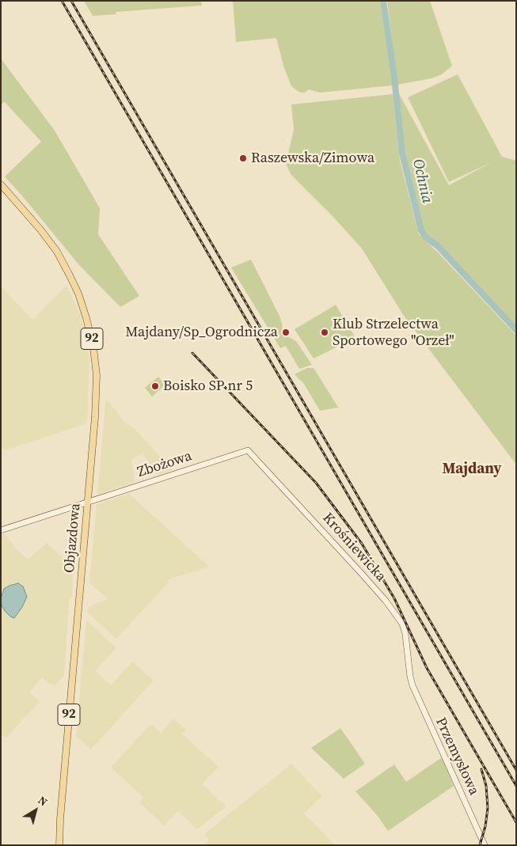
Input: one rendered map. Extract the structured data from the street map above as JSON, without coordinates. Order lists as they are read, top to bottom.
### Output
{
  "streets": {
    "main road": ["92", "Objazdowa"],
    "street": ["Zbożowa", "Krośniewicka", "Przemysłowa"]
  },
  "crossings": [
    ["Zbożowa", "Objazdowa"],
    ["Zbożowa", "Krośniewicka"],
    ["Krośniewicka", "Przemysłowa"]
  ],
  "districts": ["Majdany"],
  "water": ["Ochnia"],
  "places": [
    "Raszewska/Zimowa",
    "Majdany/Sp_Ogrodnicza",
    "Klub Strzelectwa Sportowego \"Orzeł\"",
    "Boisko SP nr 5"
  ],
  "north": "top right"
}
